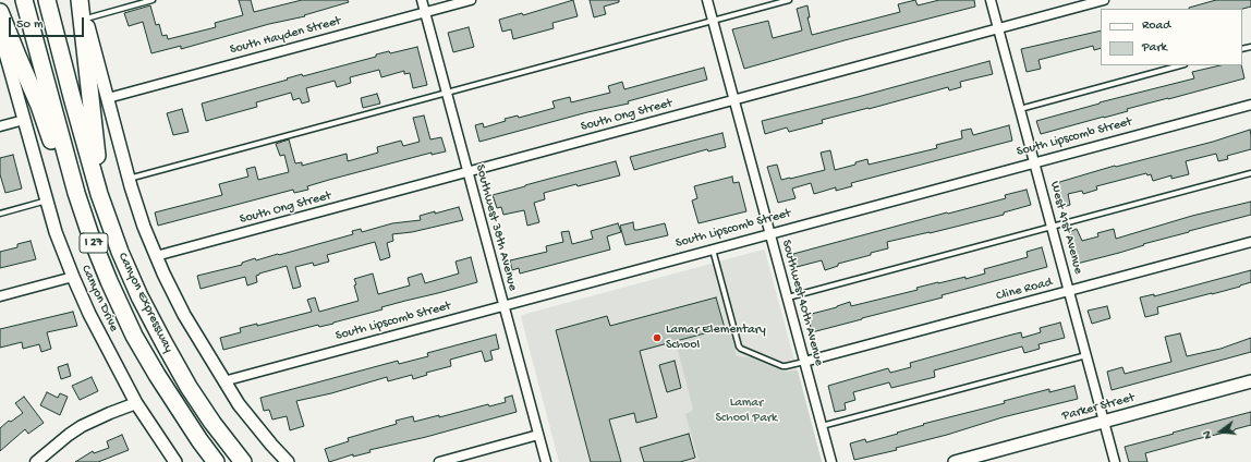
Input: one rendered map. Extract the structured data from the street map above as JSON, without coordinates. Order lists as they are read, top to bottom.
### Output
{
  "streets": {
    "highway": ["I 27", "Canyon Expressway"],
    "main road": ["Canyon Drive", "Parker Street"],
    "street": [
      "South Hayden Street",
      "South Ong Street",
      "South Lipscomb Street",
      "Southwest 38th Avenue",
      "West 41st Avenue",
      "Cline Road",
      "Southwest 40th Avenue"
    ]
  },
  "crossings": [
    ["South Hayden Street", "Southwest 38th Avenue"],
    ["South Ong Street", "Southwest 38th Avenue"],
    ["South Ong Street", "West 41st Avenue"],
    ["South Ong Street", "Southwest 40th Avenue"],
    ["South Lipscomb Street", "Southwest 38th Avenue"],
    ["South Lipscomb Street", "West 41st Avenue"],
    ["South Lipscomb Street", "Southwest 40th Avenue"],
    ["West 41st Avenue", "Cline Road"],
    ["West 41st Avenue", "Parker Street"],
    ["Cline Road", "Southwest 40th Avenue"]
  ],
  "parks": ["Lamar School Park"],
  "places": ["Lamar Elementary School"],
  "legend": ["Road", "Park"],
  "scale_bar": "50 m",
  "north": "left"
}
